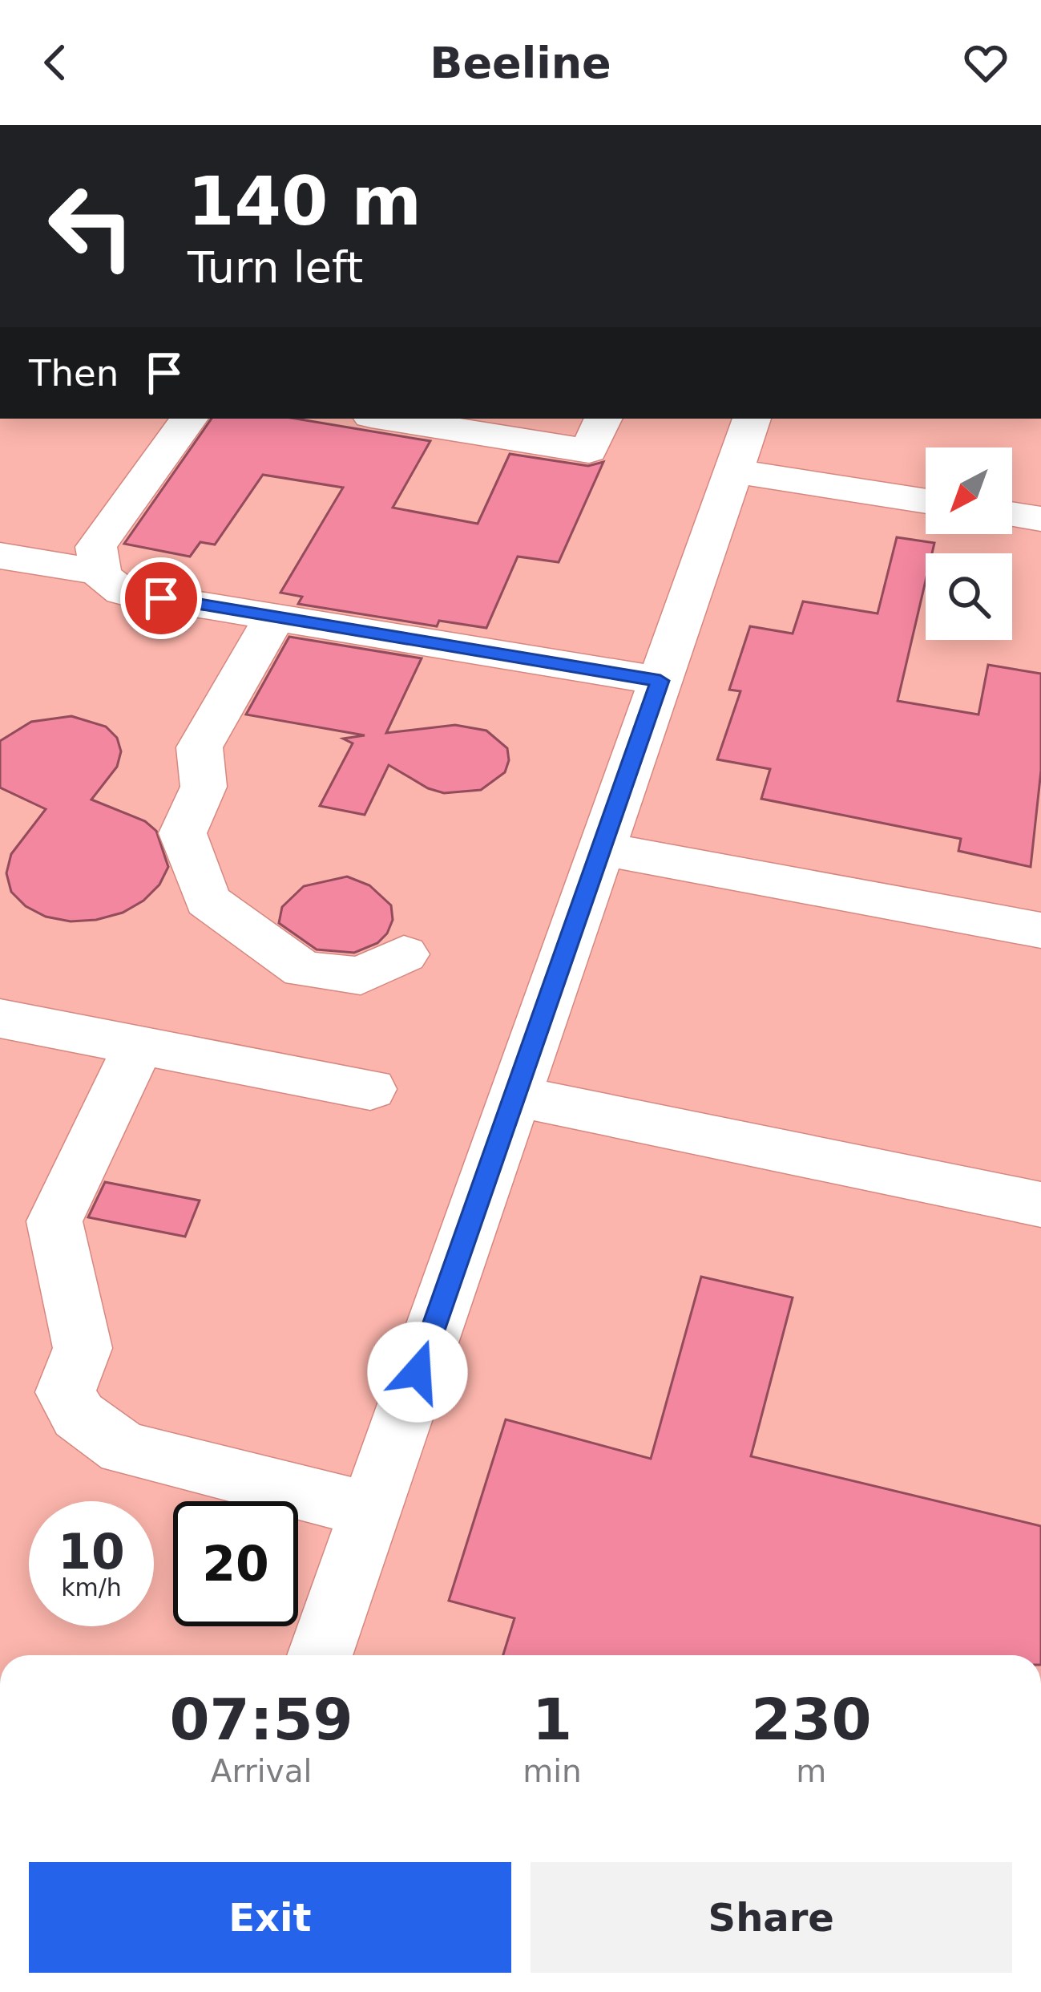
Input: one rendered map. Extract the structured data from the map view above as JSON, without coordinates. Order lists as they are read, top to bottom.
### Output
{
  "north": "bottom left",
  "page": {
    "header": "Beeline",
    "turn": ["140 m", "Turn left"],
    "then": "Then",
    "speed": "10 km/h",
    "limit": "20",
    "eta": [
      "07:59",
      "Arrival",
      "1",
      "min",
      "230",
      "m"
    ],
    "buttons": ["Exit", "Share"]
  }
}
